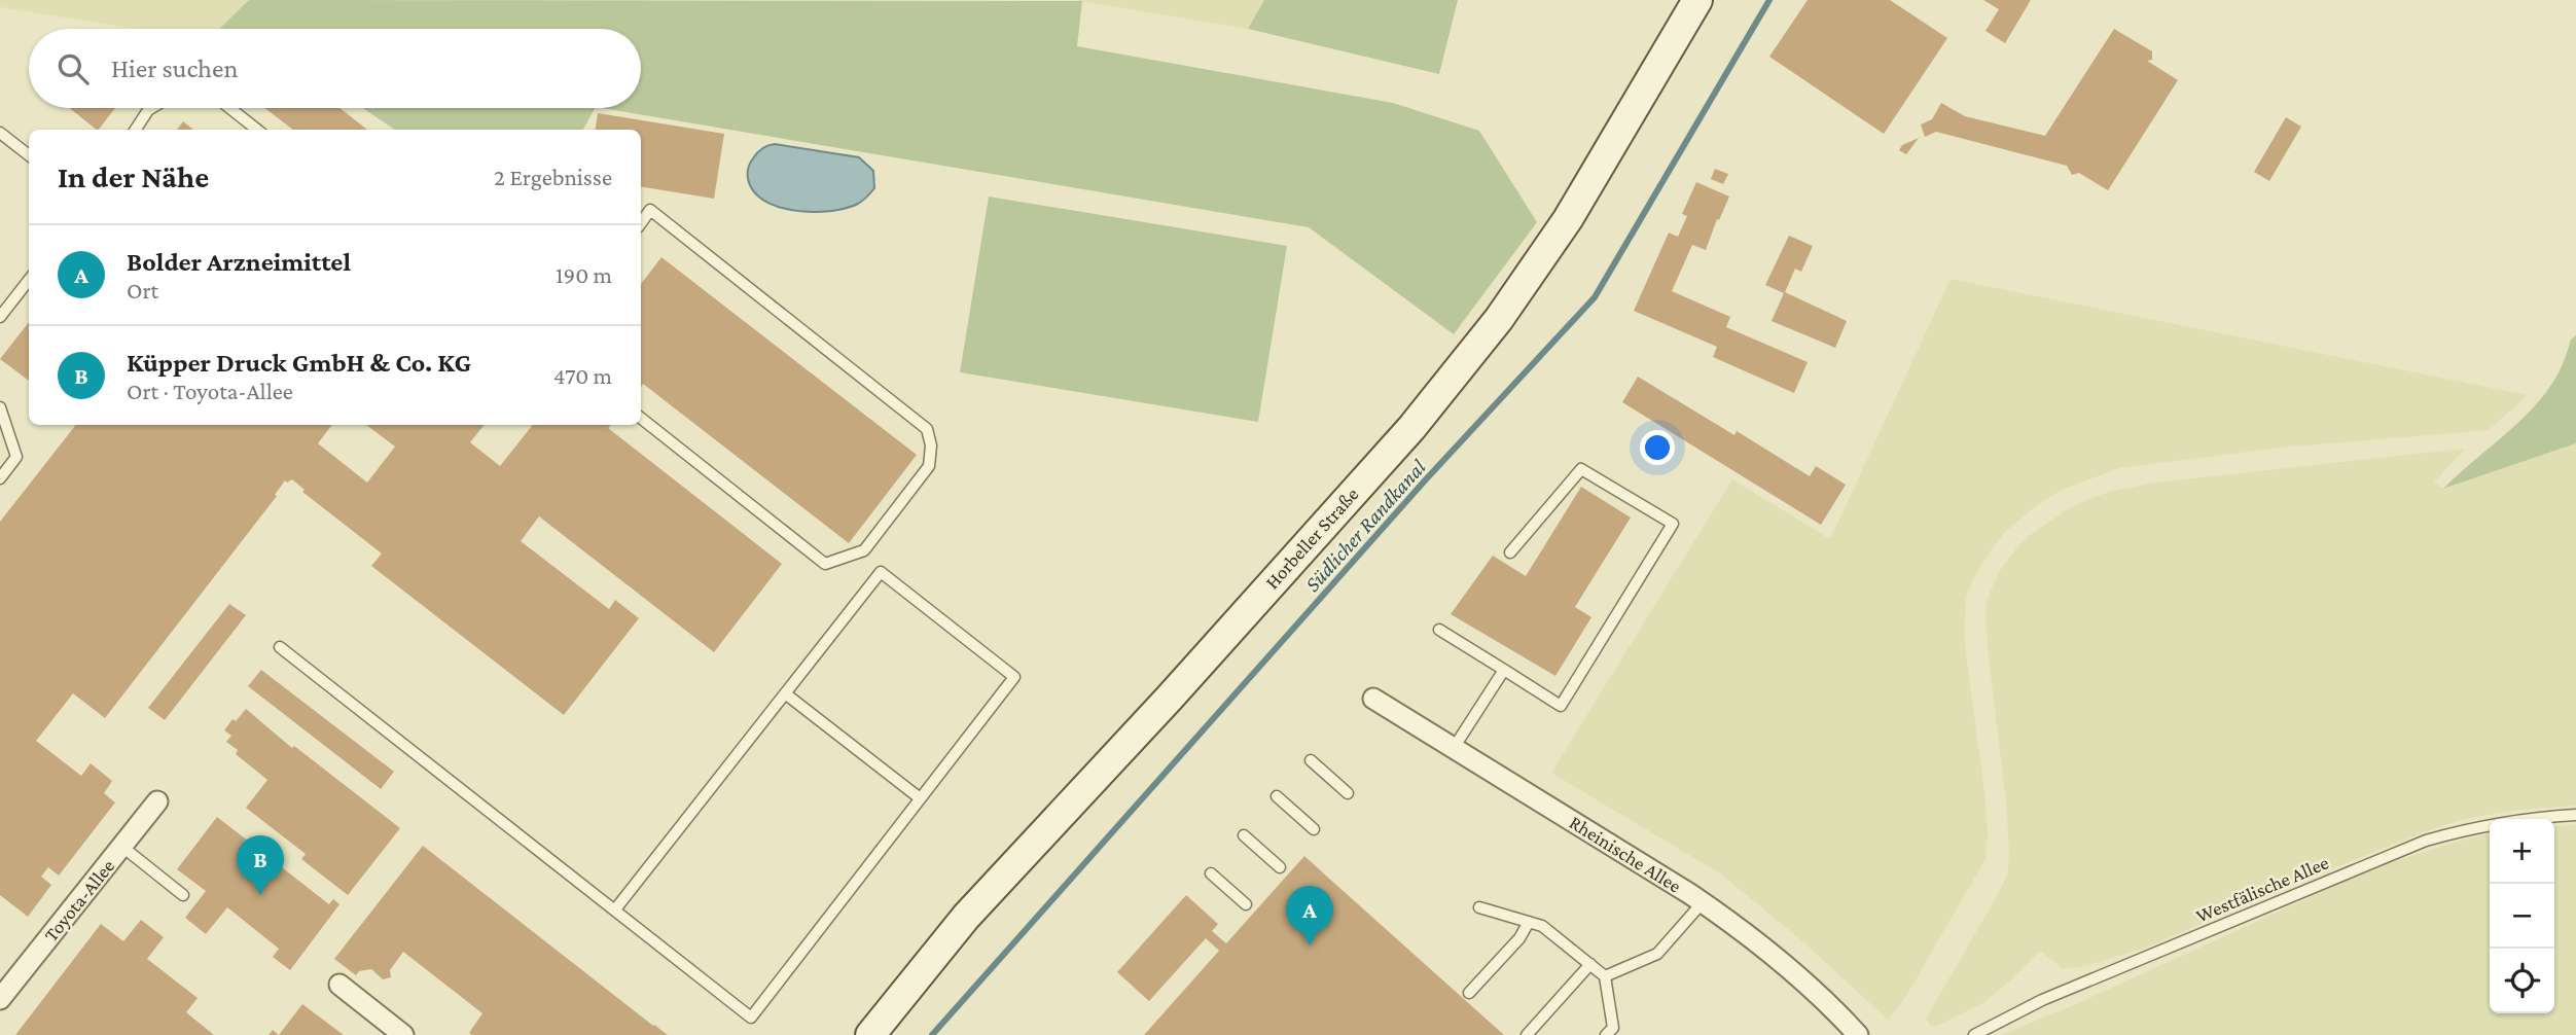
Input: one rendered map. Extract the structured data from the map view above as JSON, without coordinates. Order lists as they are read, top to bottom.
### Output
{
  "streets": {
    "main road": ["Horbeller Straße"],
    "street": ["Rheinische Allee", "Toyota-Allee"],
    "lane": ["Westfälische Allee"]
  },
  "water": ["Südlicher Randkanal"],
  "page": {
    "search": "Hier suchen",
    "heading": ["In der Nähe", "2 Ergebnisse"],
    "list": [
      {
        "mark": "A",
        "name": "Bolder Arzneimittel",
        "note": "Ort",
        "value": "190 m"
      },
      {
        "mark": "B",
        "name": "Küpper Druck GmbH & Co. KG",
        "note": "Ort · Toyota-Allee",
        "value": "470 m"
      }
    ],
    "map_buttons": ["+", "−"],
    "pins": ["B", "A"]
  }
}
